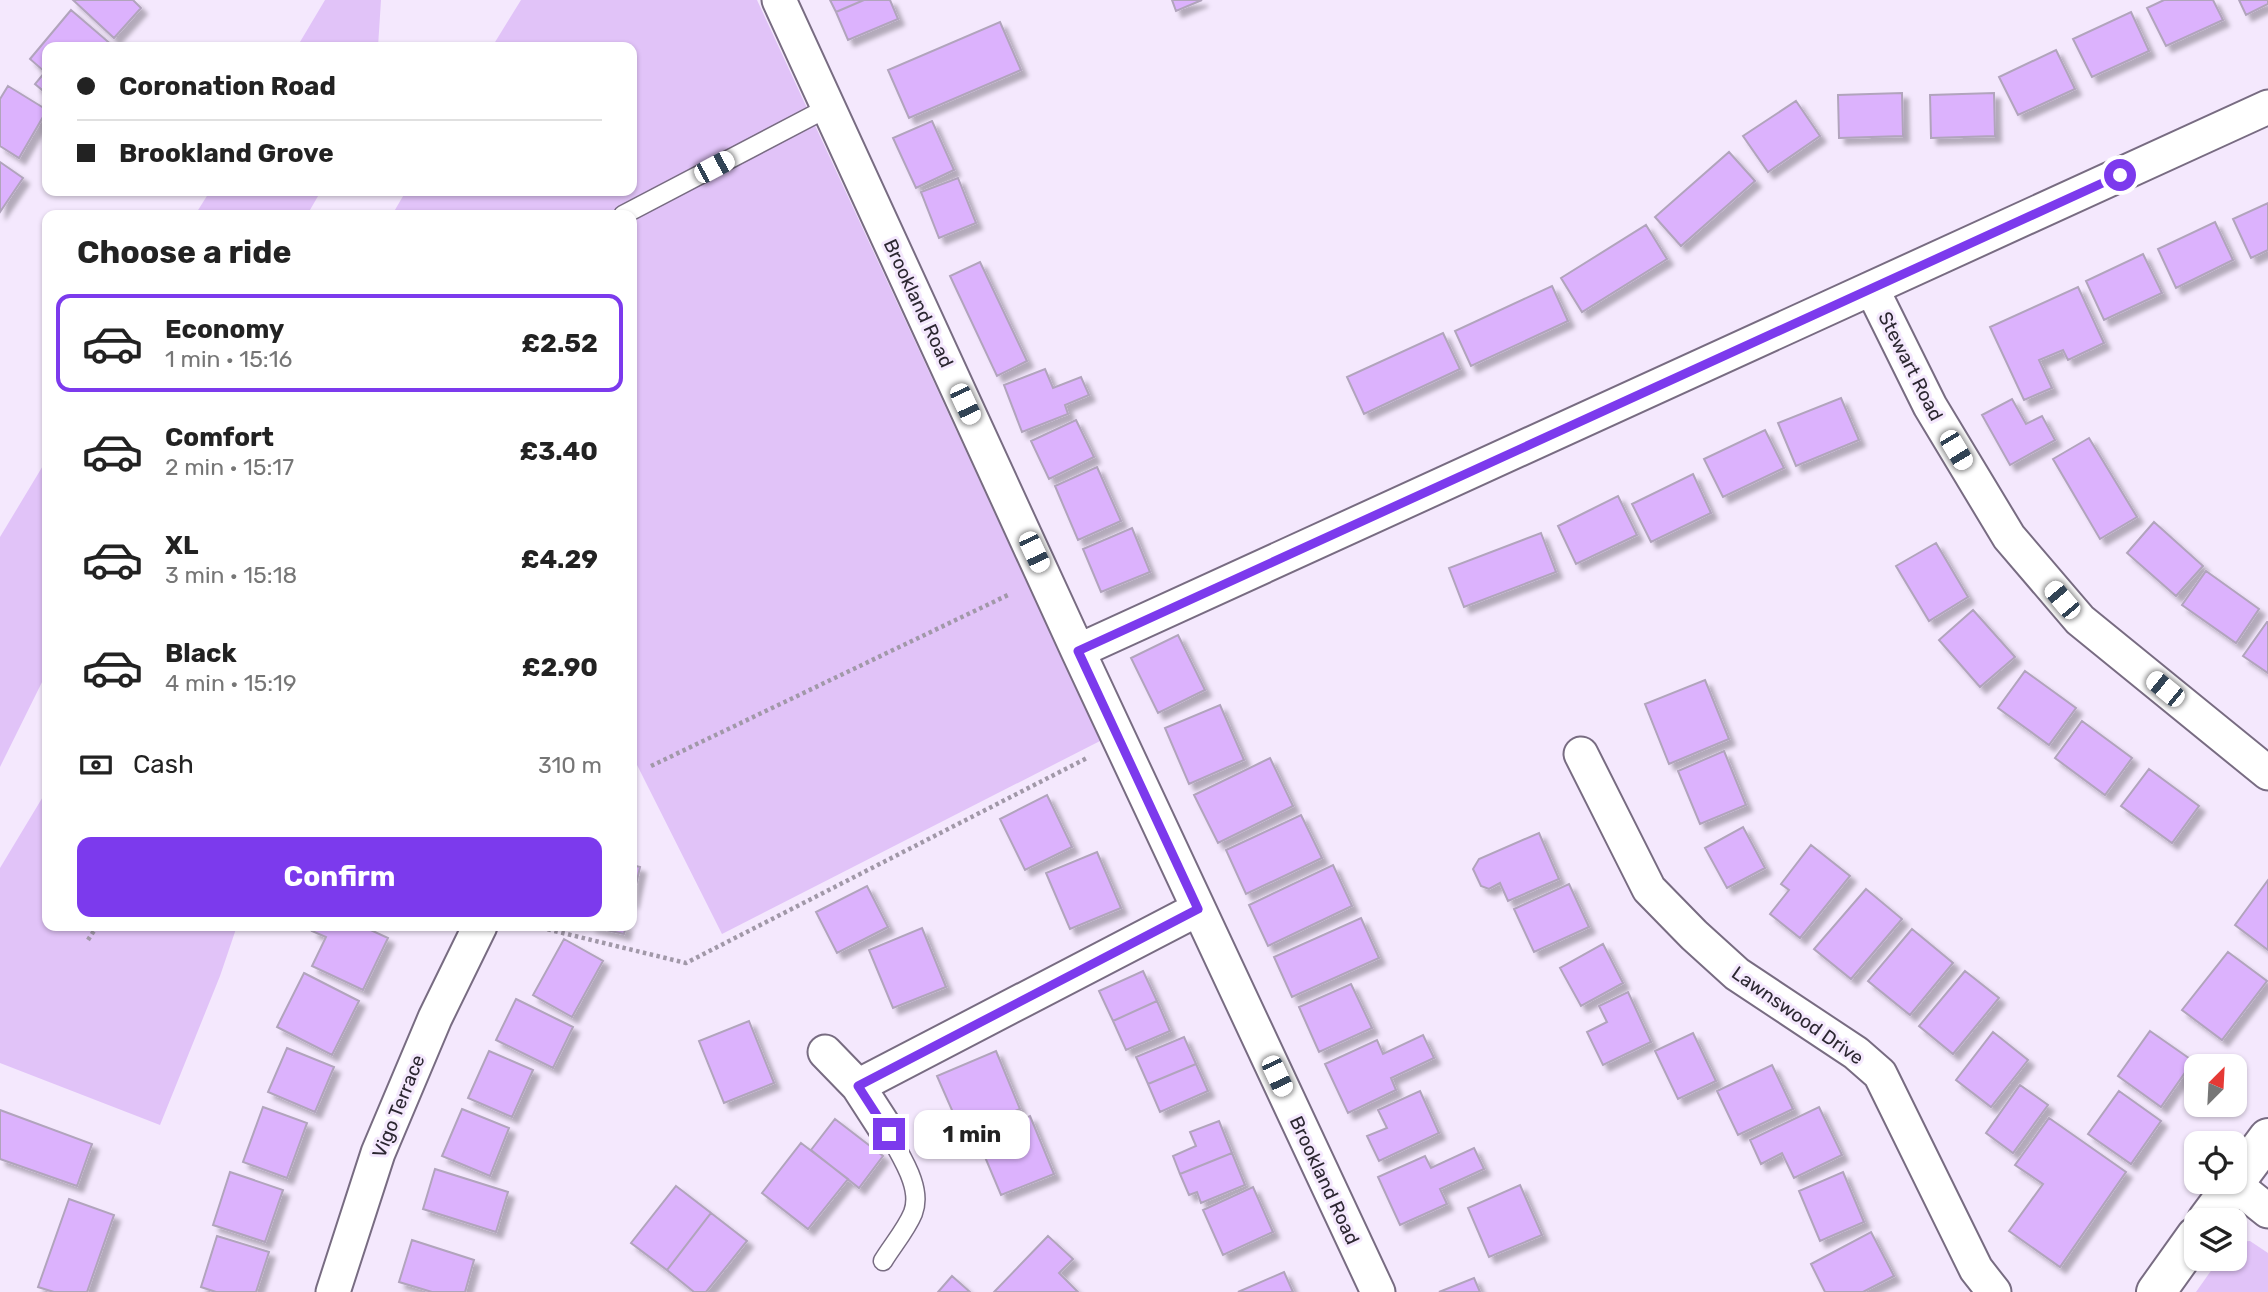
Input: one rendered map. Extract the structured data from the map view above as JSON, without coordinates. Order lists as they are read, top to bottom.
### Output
{
  "streets": {
    "street": [
      "Brookland Road",
      "Stewart Road",
      "Lawnswood Drive",
      "Vigo Terrace"
    ]
  },
  "north": "top right",
  "page": {
    "banner": ["Coronation Road", "Brookland Grove"],
    "heading": "Choose a ride",
    "list": [
      {
        "name": "Economy",
        "note": "1 min · 15:16",
        "value": "£2.52"
      },
      {
        "name": "Comfort",
        "note": "2 min · 15:17",
        "value": "£3.40"
      },
      {
        "name": "XL",
        "note": "3 min · 15:18",
        "value": "£4.29"
      },
      {
        "name": "Black",
        "note": "4 min · 15:19",
        "value": "£2.90"
      }
    ],
    "pay": ["Cash", "310 m"],
    "buttons": "Confirm",
    "bubble": "1 min"
  }
}
